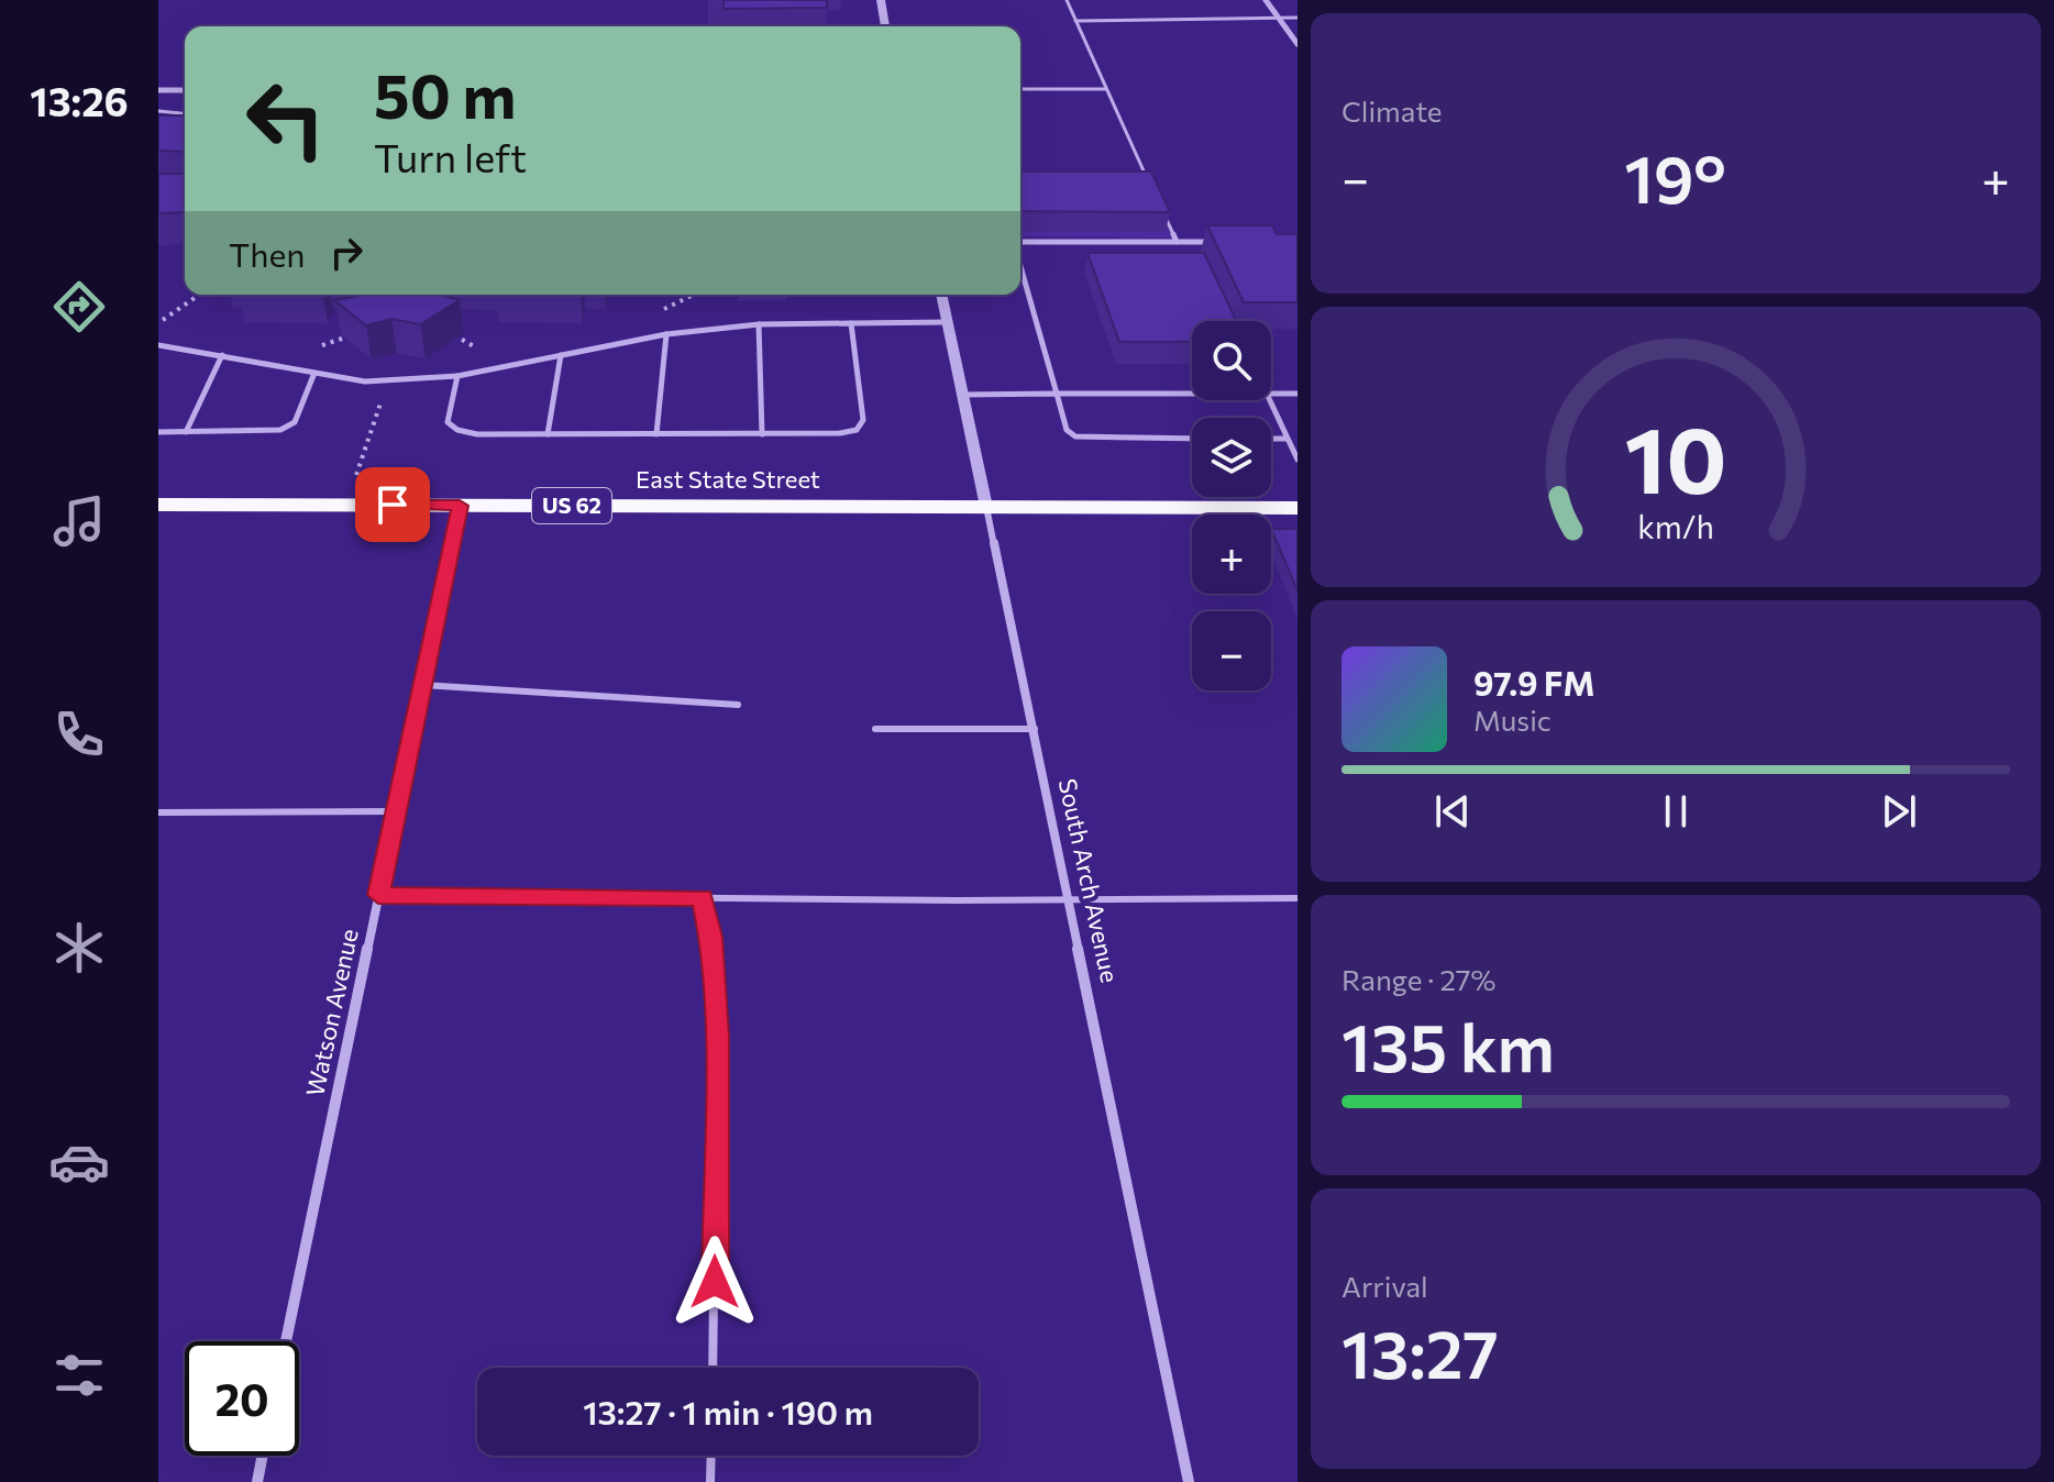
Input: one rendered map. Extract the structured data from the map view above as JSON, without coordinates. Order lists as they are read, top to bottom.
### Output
{
  "streets": {
    "highway": ["East State Street", "US 62"],
    "street": ["South Arch Avenue", "Watson Avenue"]
  },
  "crossings": [
    ["East State Street", "South Arch Avenue"],
    ["East State Street", "Watson Avenue"]
  ],
  "page": {
    "tabs": "13:26",
    "tile": [
      "Climate",
      ["Range · 27%", "135 km"],
      ["Arrival", "13:27"]
    ],
    "turn": ["50 m", "Turn left"],
    "heat": ["−", "19°", "+"],
    "then": "Then",
    "map_buttons": ["+", "−"],
    "song": ["97.9 FM", "Music"],
    "limit": "20",
    "trip": "13:27 · 1 min · 190 m",
    "gauge": ["10", "km/h"]
  }
}
